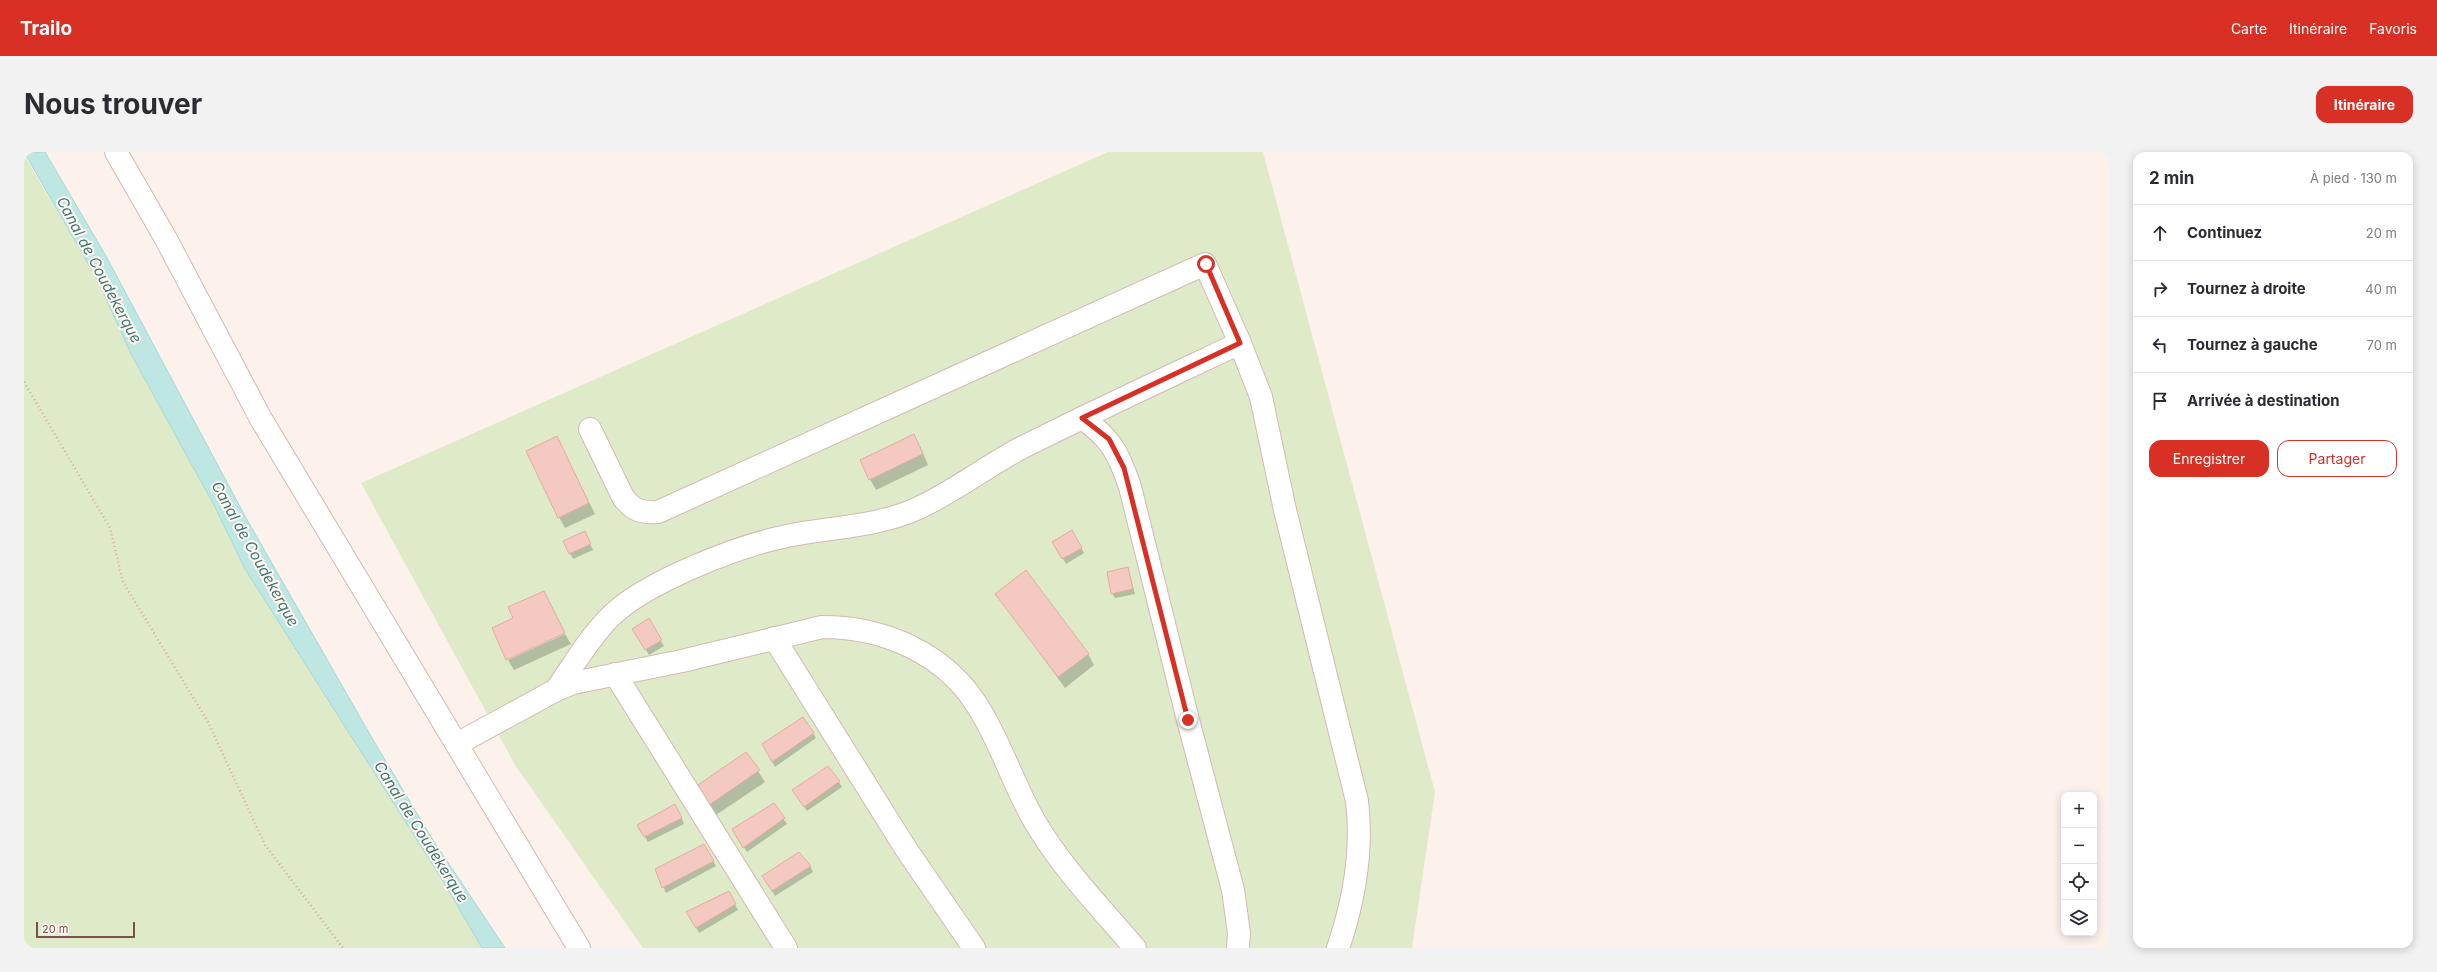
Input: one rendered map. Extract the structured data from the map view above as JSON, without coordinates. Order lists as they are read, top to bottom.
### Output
{
  "water": ["Canal de Coudekerque"],
  "scale_bar": "20 m",
  "page": {
    "header": "Trailo",
    "nav": ["Carte", "Itinéraire", "Favoris"],
    "buttons": [
      "Itinéraire",
      ["Enregistrer", "Partager"]
    ],
    "title": "Nous trouver",
    "heading": ["2 min", "À pied · 130 m"],
    "list": [
      ["Continuez", "20 m"],
      ["Tournez à droite", "40 m"],
      ["Tournez à gauche", "70 m"],
      "Arrivée à destination"
    ],
    "map_buttons": ["+", "−"],
    "scale": "20 m"
  }
}
